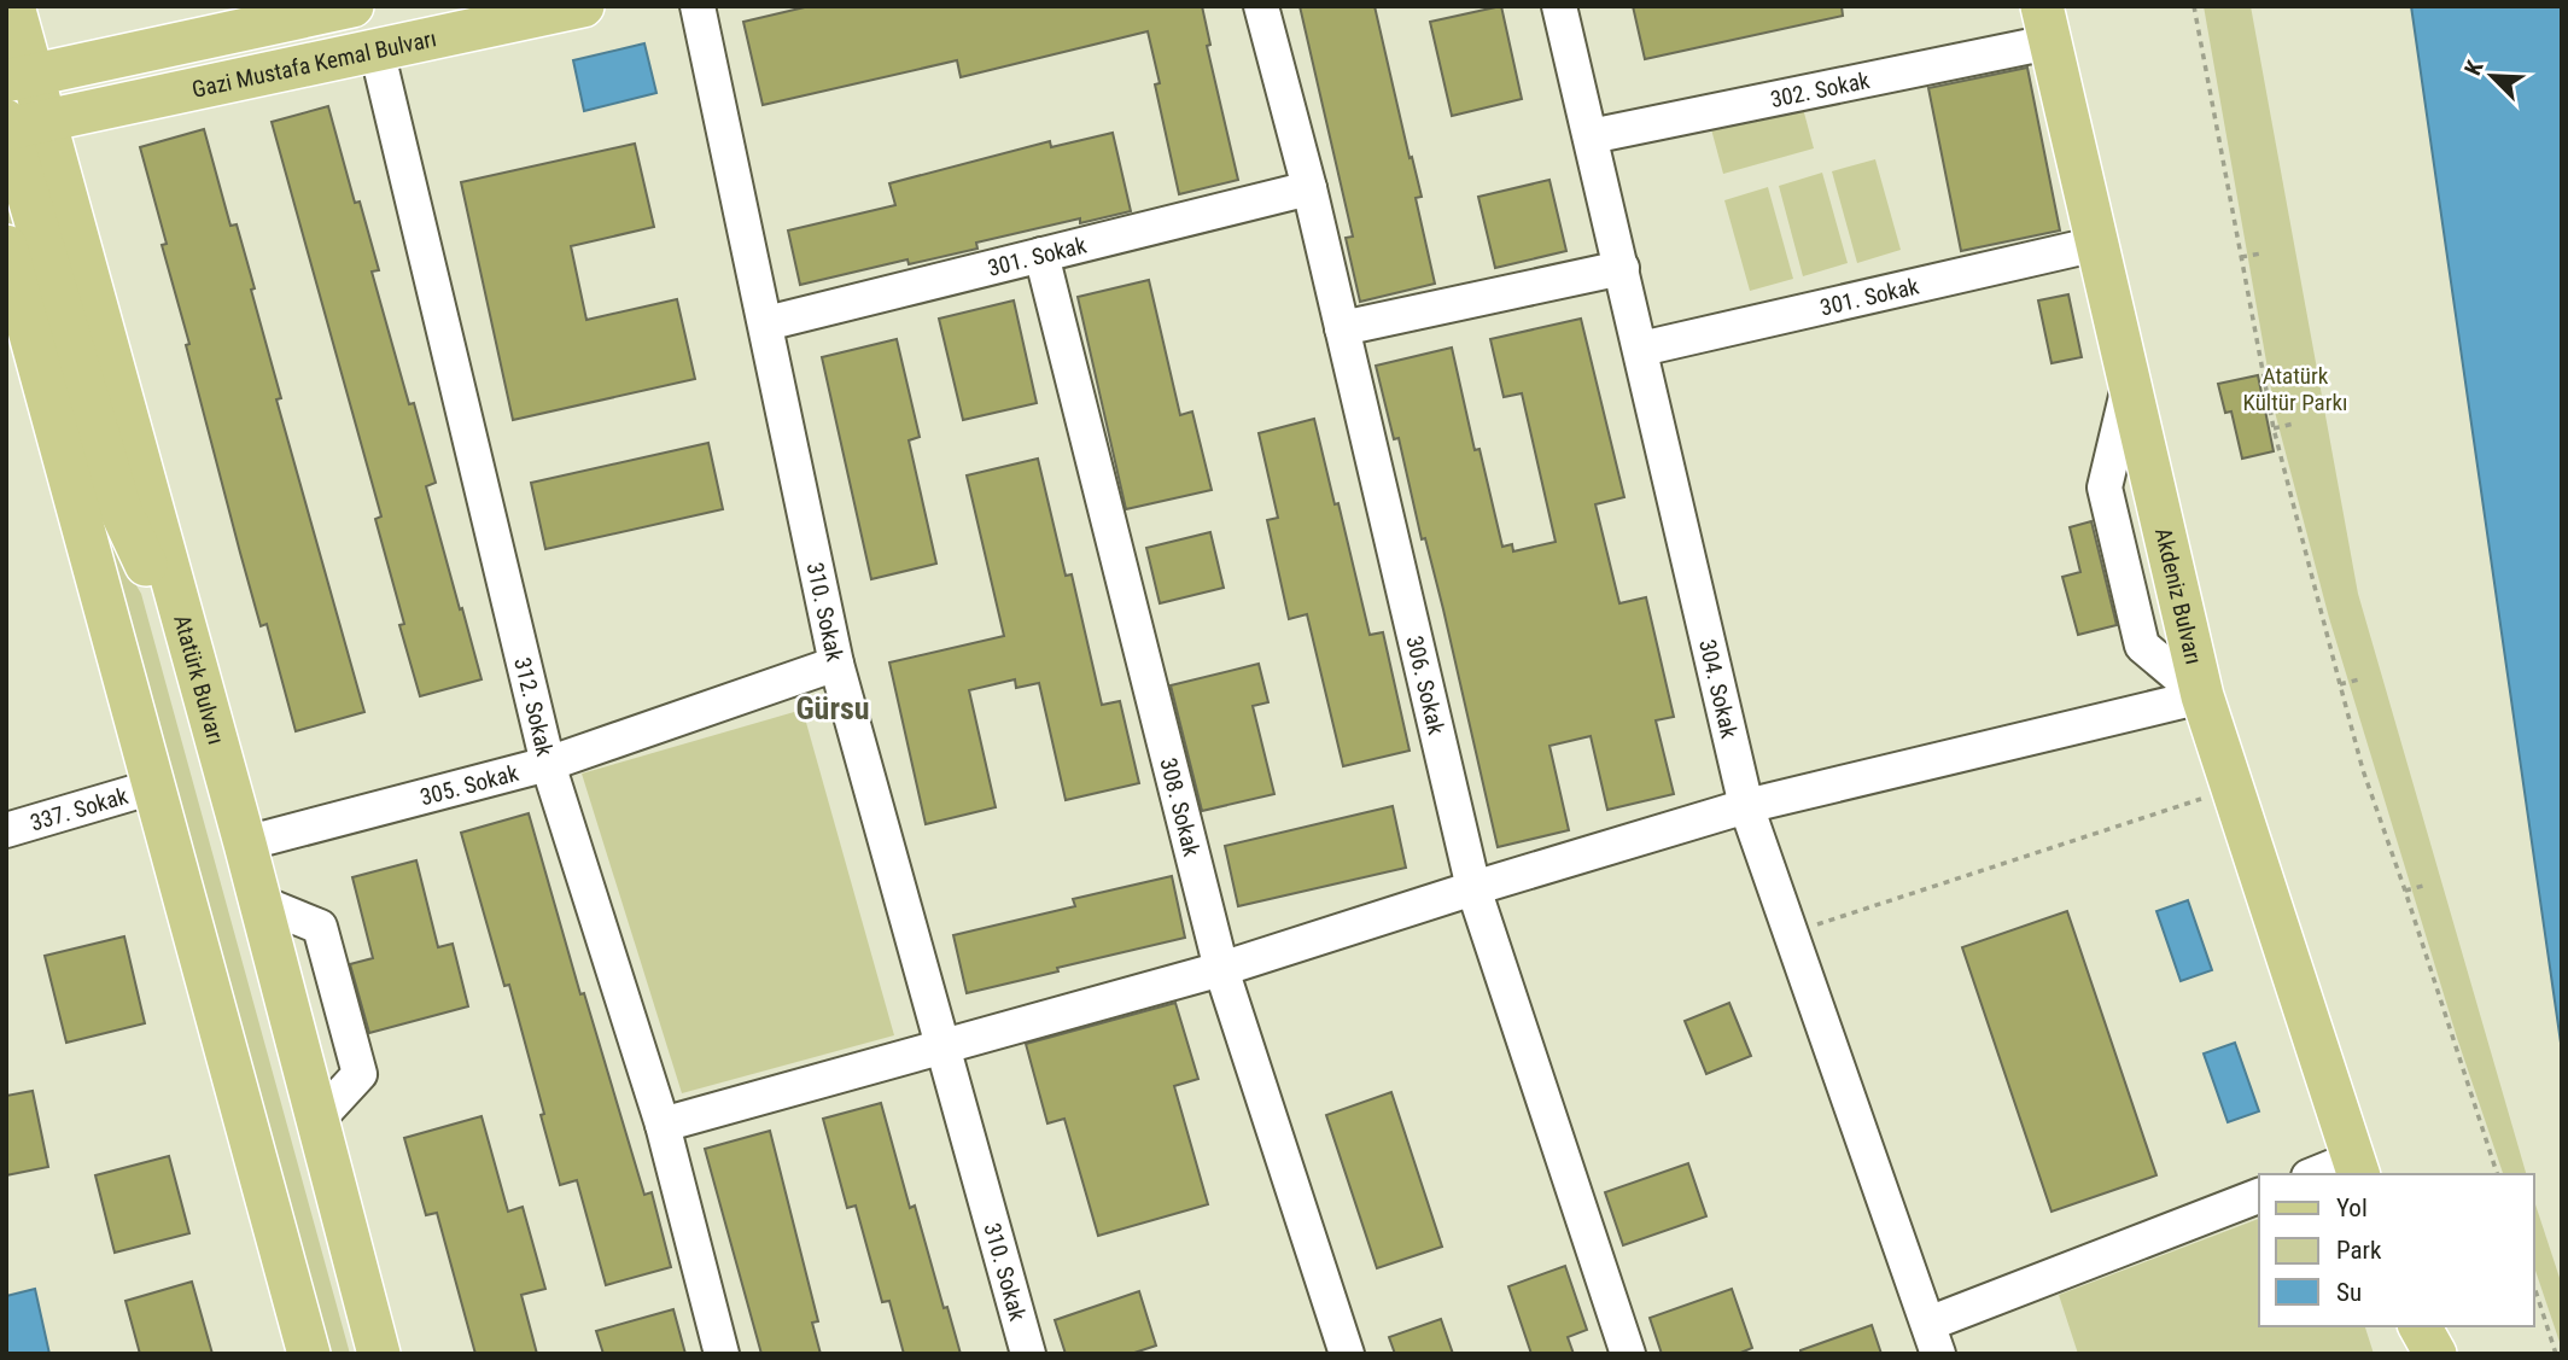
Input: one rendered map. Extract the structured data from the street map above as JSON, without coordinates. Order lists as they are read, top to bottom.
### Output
{
  "streets": {
    "main road": ["Gazi Mustafa Kemal Bulvarı", "Akdeniz Bulvarı", "Atatürk Bulvarı"],
    "street": [
      "302. Sokak",
      "301. Sokak",
      "310. Sokak",
      "306. Sokak",
      "304. Sokak",
      "312. Sokak",
      "305. Sokak",
      "337. Sokak",
      "308. Sokak"
    ]
  },
  "crossings": [
    ["Gazi Mustafa Kemal Bulvarı", "Atatürk Bulvarı"],
    ["Gazi Mustafa Kemal Bulvarı", "312. Sokak"],
    ["302. Sokak", "Akdeniz Bulvarı"],
    ["302. Sokak", "304. Sokak"],
    ["301. Sokak", "Akdeniz Bulvarı"],
    ["301. Sokak", "310. Sokak"],
    ["301. Sokak", "306. Sokak"],
    ["301. Sokak", "304. Sokak"],
    ["301. Sokak", "308. Sokak"],
    ["310. Sokak", "305. Sokak"],
    ["Atatürk Bulvarı", "305. Sokak"],
    ["312. Sokak", "305. Sokak"]
  ],
  "districts": ["Gürsu"],
  "parks": ["Atatürk Kültür Parkı"],
  "legend": ["Yol", "Park", "Su"],
  "north": "top left"
}
